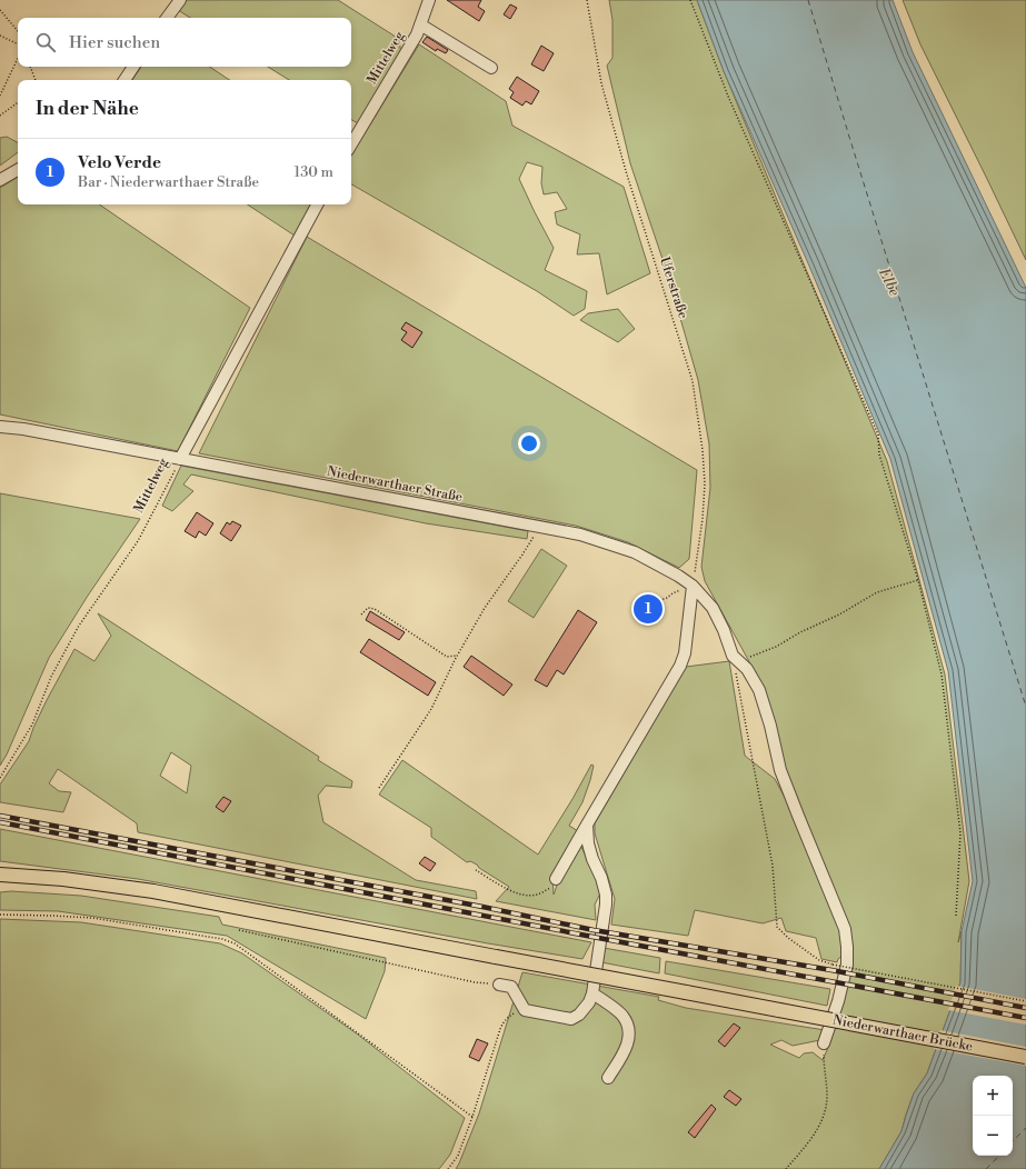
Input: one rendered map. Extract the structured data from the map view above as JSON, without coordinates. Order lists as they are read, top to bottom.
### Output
{
  "streets": {
    "main road": ["Niederwarthaer Brücke"],
    "street": ["Mittelweg", "Niederwarthaer Straße"],
    "path": ["Uferstraße"]
  },
  "crossings": [
    ["Mittelweg", "Niederwarthaer Straße"],
    ["Uferstraße", "Niederwarthaer Straße"]
  ],
  "water": ["Elbe"],
  "page": {
    "search": "Hier suchen",
    "heading": "In der Nähe",
    "list": [
      {
        "mark": "1",
        "name": "Velo Verde",
        "note": "Bar · Niederwarthaer Straße",
        "value": "130 m"
      }
    ],
    "pins": "1",
    "map_buttons": ["+", "−"]
  }
}
